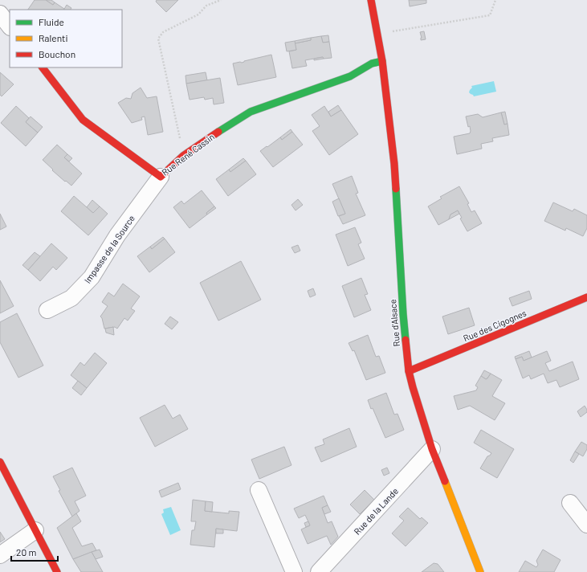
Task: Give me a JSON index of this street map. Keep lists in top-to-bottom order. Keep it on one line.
{"streets":{"street":["Rue René Cassin","Impasse de la Source","Rue d'Alsace","Rue des Cigognes","Rue de la Lande"]},"crossings":[["Rue René Cassin","Impasse de la Source"],["Rue René Cassin","Rue d'Alsace"],["Rue d'Alsace","Rue des Cigognes"],["Rue d'Alsace","Rue de la Lande"]],"legend":["Fluide","Ralenti","Bouchon"],"scale_bar":"20 m"}
